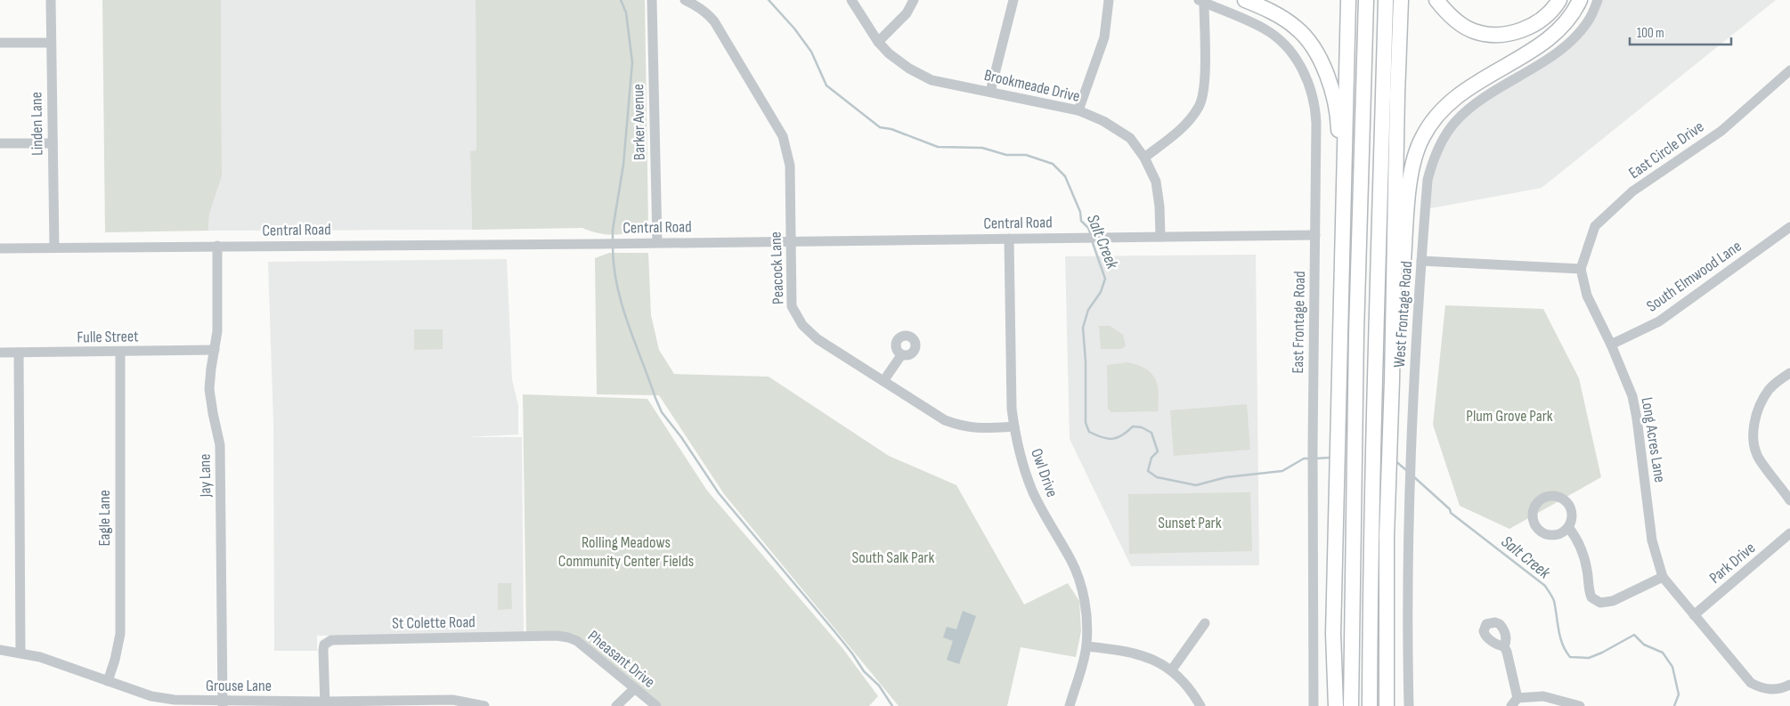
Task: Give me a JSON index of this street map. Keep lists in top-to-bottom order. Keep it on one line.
{"streets":{"street":["Brookmeade Drive","Barker Avenue","Linden Lane","East Circle Drive","Central Road","Peacock Lane","South Elmwood Lane","West Frontage Road","East Frontage Road","Fulle Street","Long Acres Lane","Owl Drive","Jay Lane","Eagle Lane","Park Drive","St Colette Road","Pheasant Drive","Grouse Lane"]},"crossings":[["Brookmeade Drive","Central Road"],["Barker Avenue","Central Road"],["Linden Lane","Central Road"],["East Circle Drive","Long Acres Lane"],["Central Road","Peacock Lane"],["Central Road","East Frontage Road"],["Central Road","Owl Drive"],["Central Road","Jay Lane"],["Peacock Lane","Owl Drive"],["South Elmwood Lane","Long Acres Lane"],["Fulle Street","Jay Lane"],["Fulle Street","Eagle Lane"],["Long Acres Lane","Park Drive"],["Jay Lane","Grouse Lane"],["Eagle Lane","Grouse Lane"],["St Colette Road","Pheasant Drive"],["St Colette Road","Grouse Lane"]],"water":["Salt Creek"],"parks":["Plum Grove Park","Sunset Park","Rolling Meadows Community Center Fields","South Salk Park"],"scale_bar":"100 m"}
